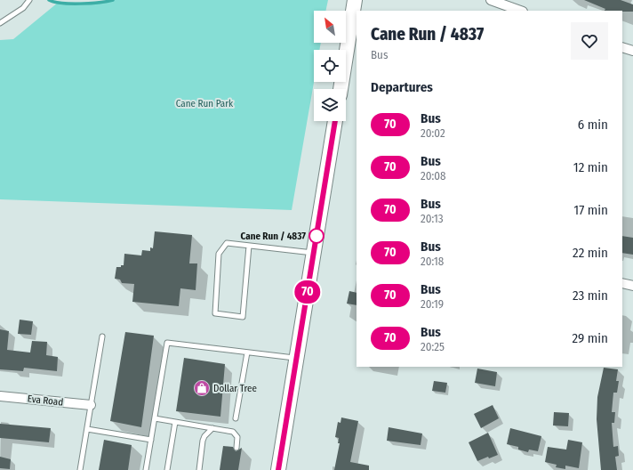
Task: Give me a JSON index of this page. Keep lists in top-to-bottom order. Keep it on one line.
{"streets":{"street":["Eva Road"]},"parks":["Cane Run Park"],"places":{"other":["Cane Run / 4837"],"shop":["Dollar Tree"]},"lines":["bus line 70"],"north":"top left","page":{"on_map":"70","heading":[["Cane Run / 4837","Bus"],"Departures"],"list":[{"mark":"70","name":"Bus","note":"20:02","value":"6 min"},{"mark":"70","name":"Bus","note":"20:08","value":"12 min"},{"mark":"70","name":"Bus","note":"20:13","value":"17 min"},{"mark":"70","name":"Bus","note":"20:18","value":"22 min"},{"mark":"70","name":"Bus","note":"20:19","value":"23 min"},{"mark":"70","name":"Bus","note":"20:25","value":"29 min"}]}}
